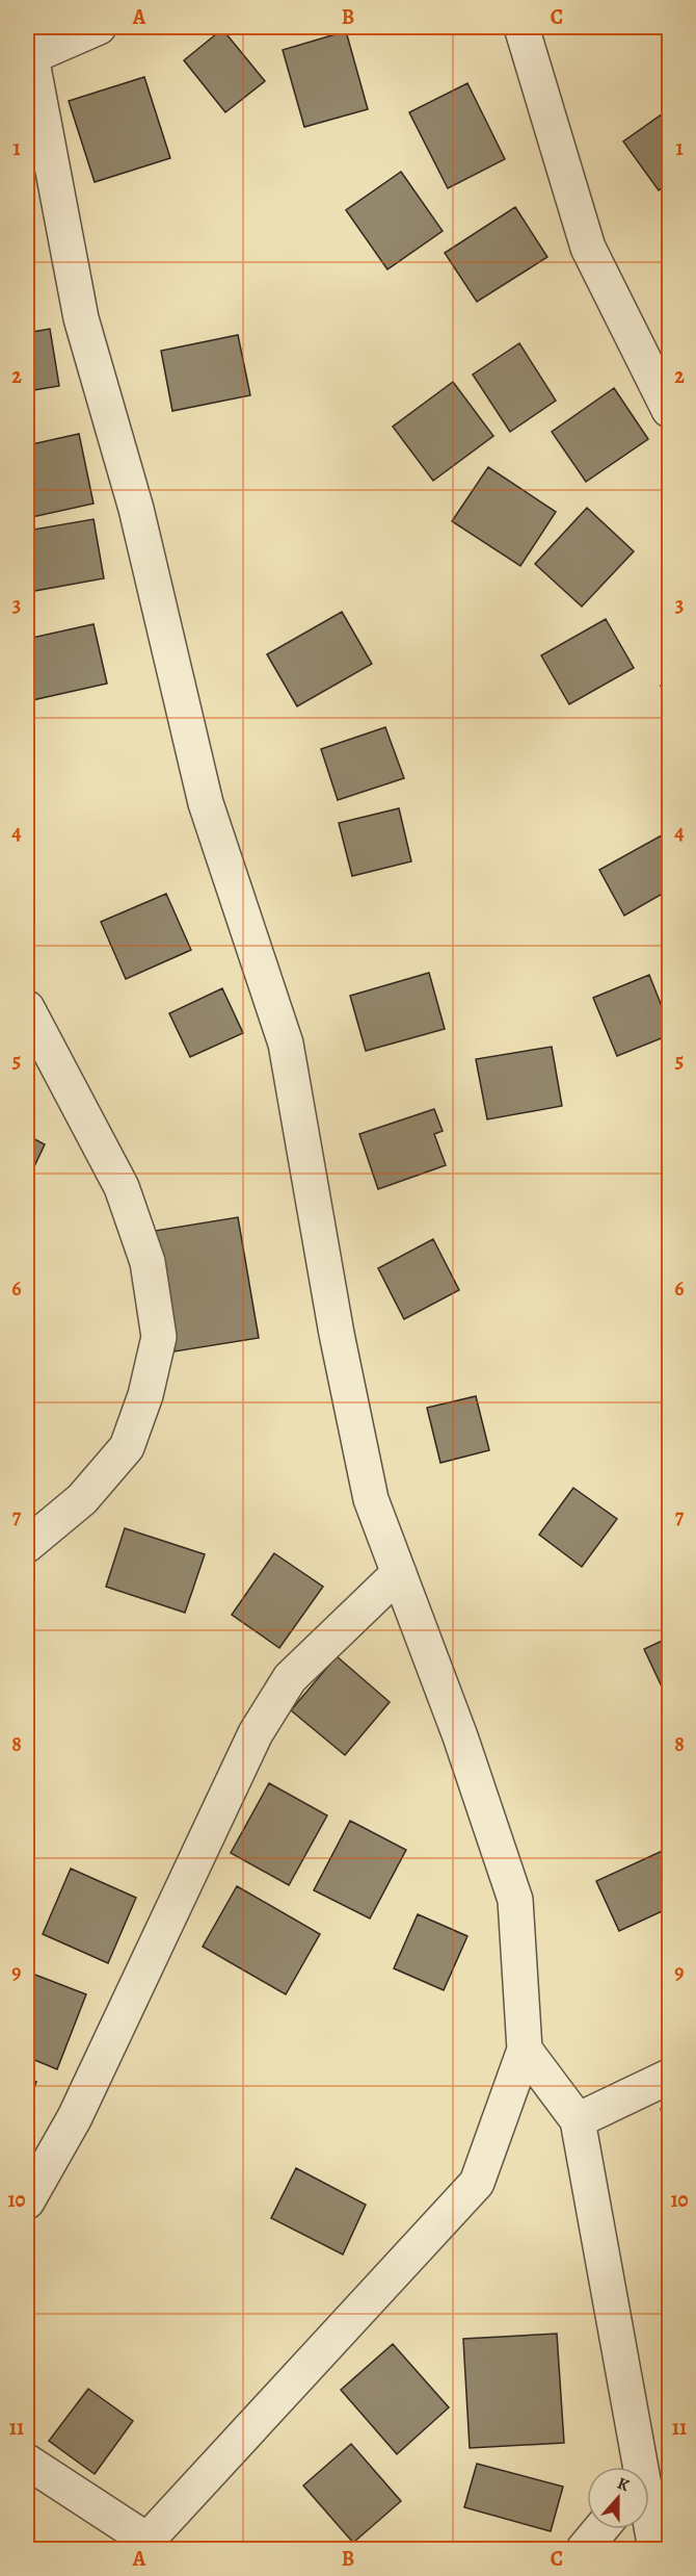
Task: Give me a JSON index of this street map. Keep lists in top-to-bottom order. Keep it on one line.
{"north":"top","grid":{"columns":["A","B","C"],"rows":["1","2","3","4","5","6","7","8","9","10","11"]}}
